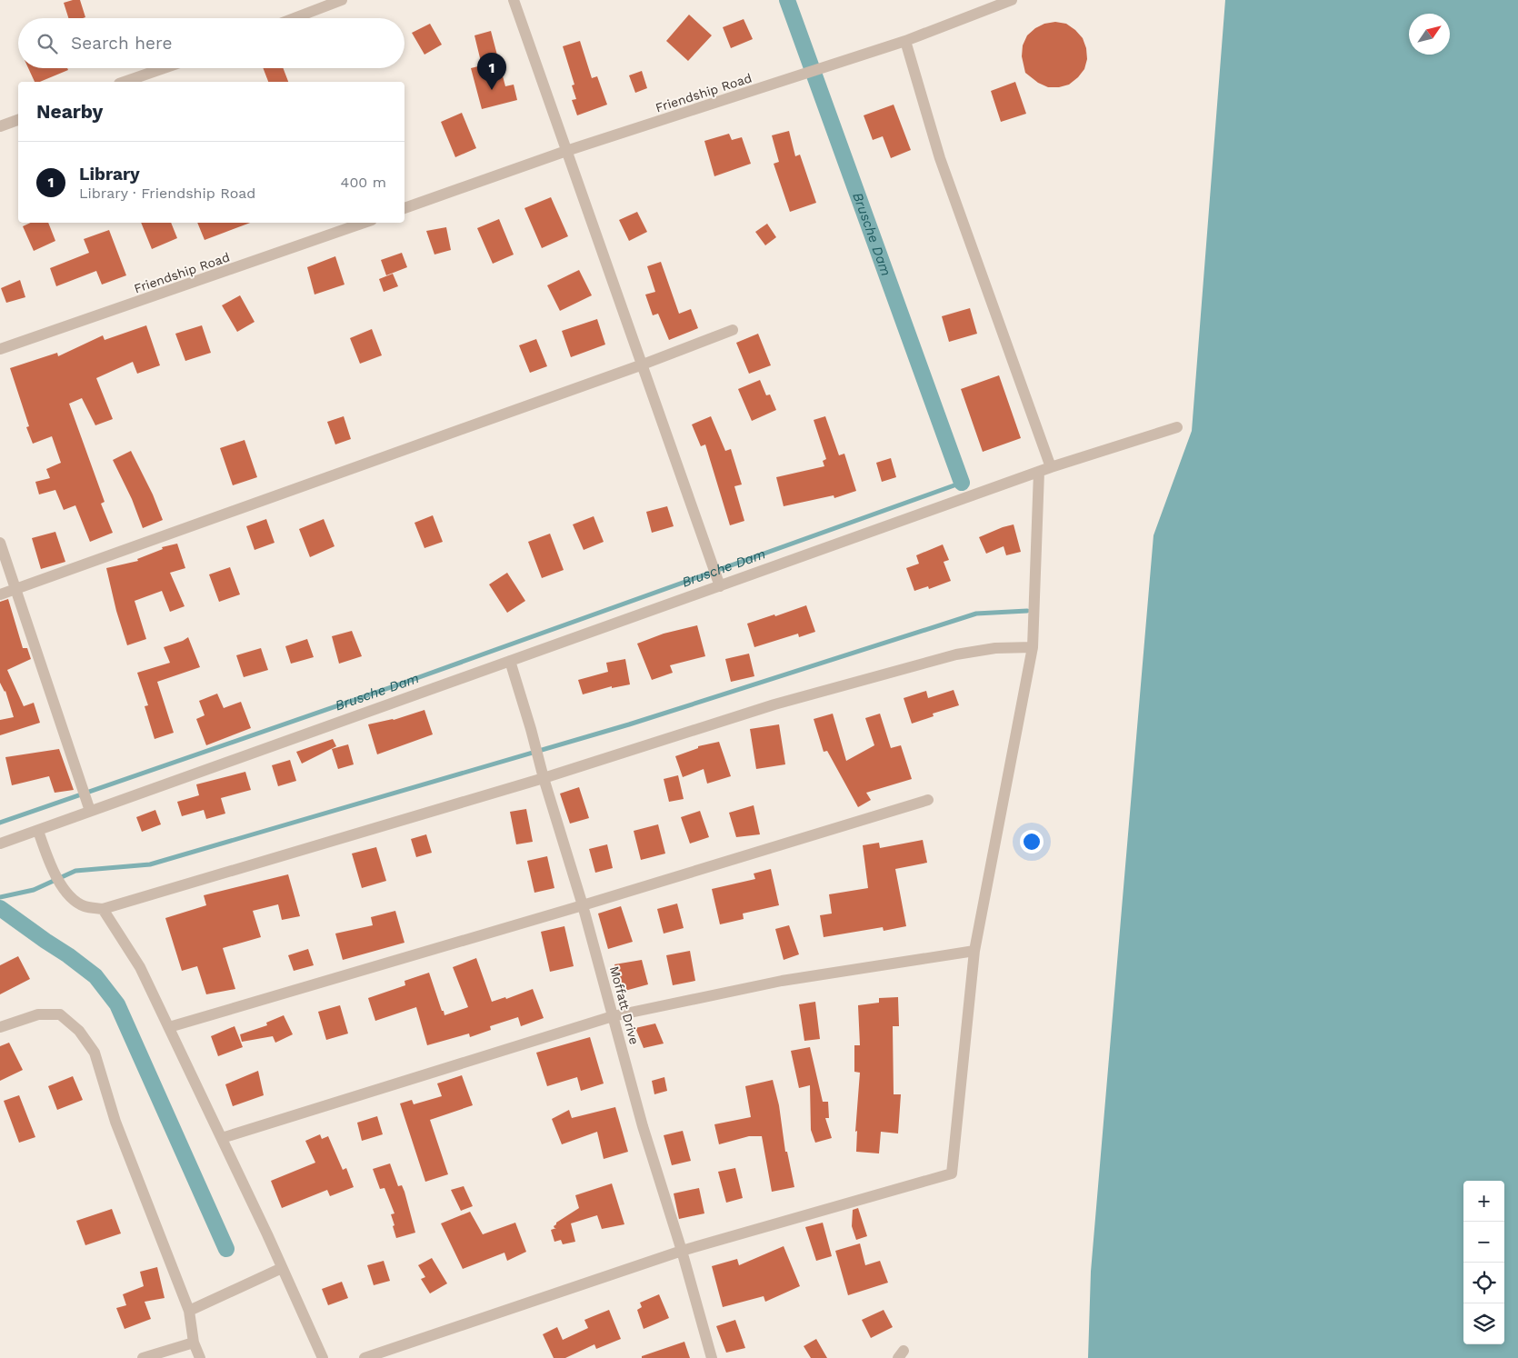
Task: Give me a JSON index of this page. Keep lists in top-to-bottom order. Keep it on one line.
{"streets":{"street":["Friendship Road","Moffatt Drive"]},"water":["Brusche Dam"],"north":"top right","page":{"search":"Search here","pins":"1","heading":"Nearby","list":[{"mark":"1","name":"Library","note":"Library · Friendship Road","value":"400 m"}],"map_buttons":["+","−"]}}
